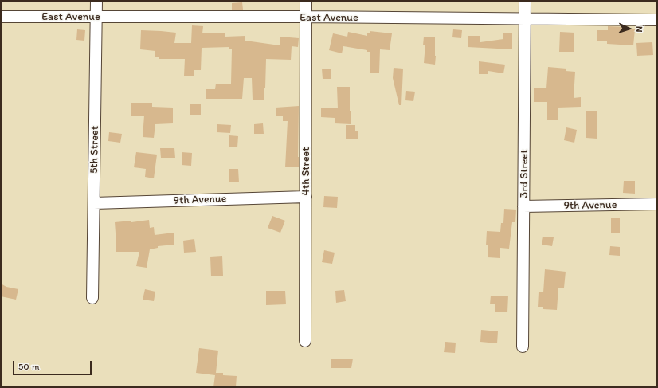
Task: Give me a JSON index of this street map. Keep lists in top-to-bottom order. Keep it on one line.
{"streets":{"street":["East Avenue","5th Street","4th Street","3rd Street","9th Avenue"]},"crossings":[["East Avenue","5th Street"],["East Avenue","4th Street"],["East Avenue","3rd Street"],["5th Street","9th Avenue"],["4th Street","9th Avenue"],["3rd Street","9th Avenue"]],"scale_bar":"50 m","north":"right"}
